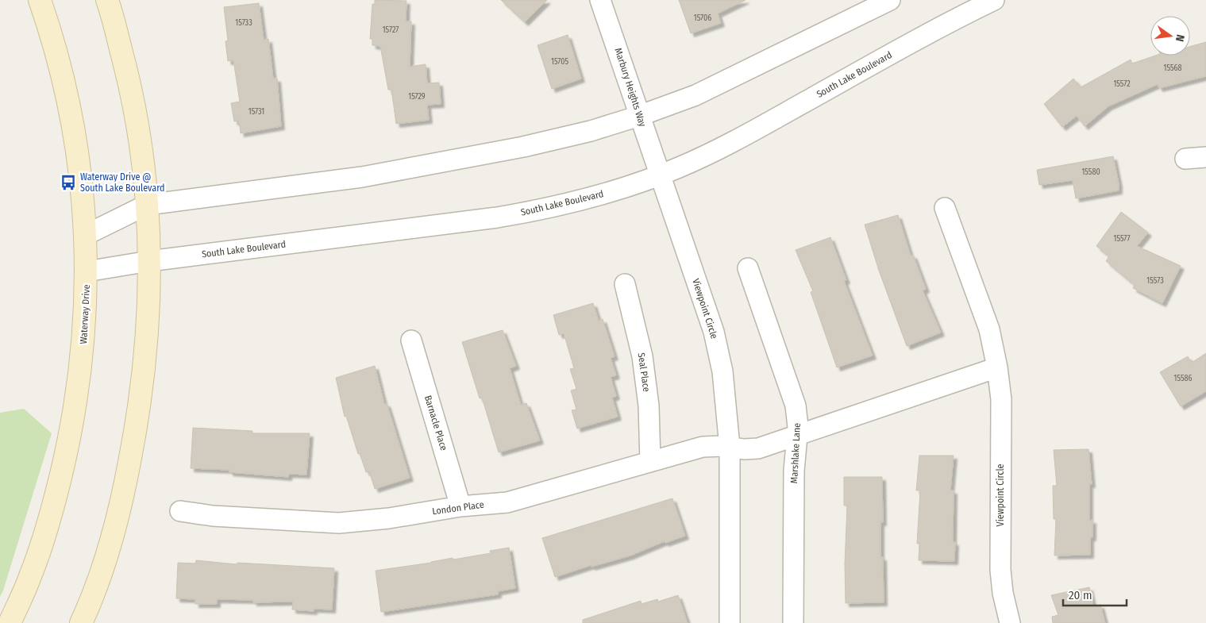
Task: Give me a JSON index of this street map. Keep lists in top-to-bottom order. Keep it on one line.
{"streets":{"street":["South Lake Boulevard","Marbury Heights Way","Viewpoint Circle","Waterway Drive","Seal Place","Barnacle Place","Marshlake Lane","London Place"]},"crossings":[["South Lake Boulevard","Marbury Heights Way"],["South Lake Boulevard","Viewpoint Circle"],["South Lake Boulevard","Waterway Drive"],["Marbury Heights Way","Viewpoint Circle"],["Viewpoint Circle","London Place"],["Seal Place","London Place"],["Barnacle Place","London Place"]],"places":{"bus stop":["Waterway Drive @ South Lake Boulevard"]},"house_numbers":["15706","15733","15727","15705","15568","15572","15729","15731","15580","15577","15573","15586"],"scale_bar":"20 m","north":"right"}
